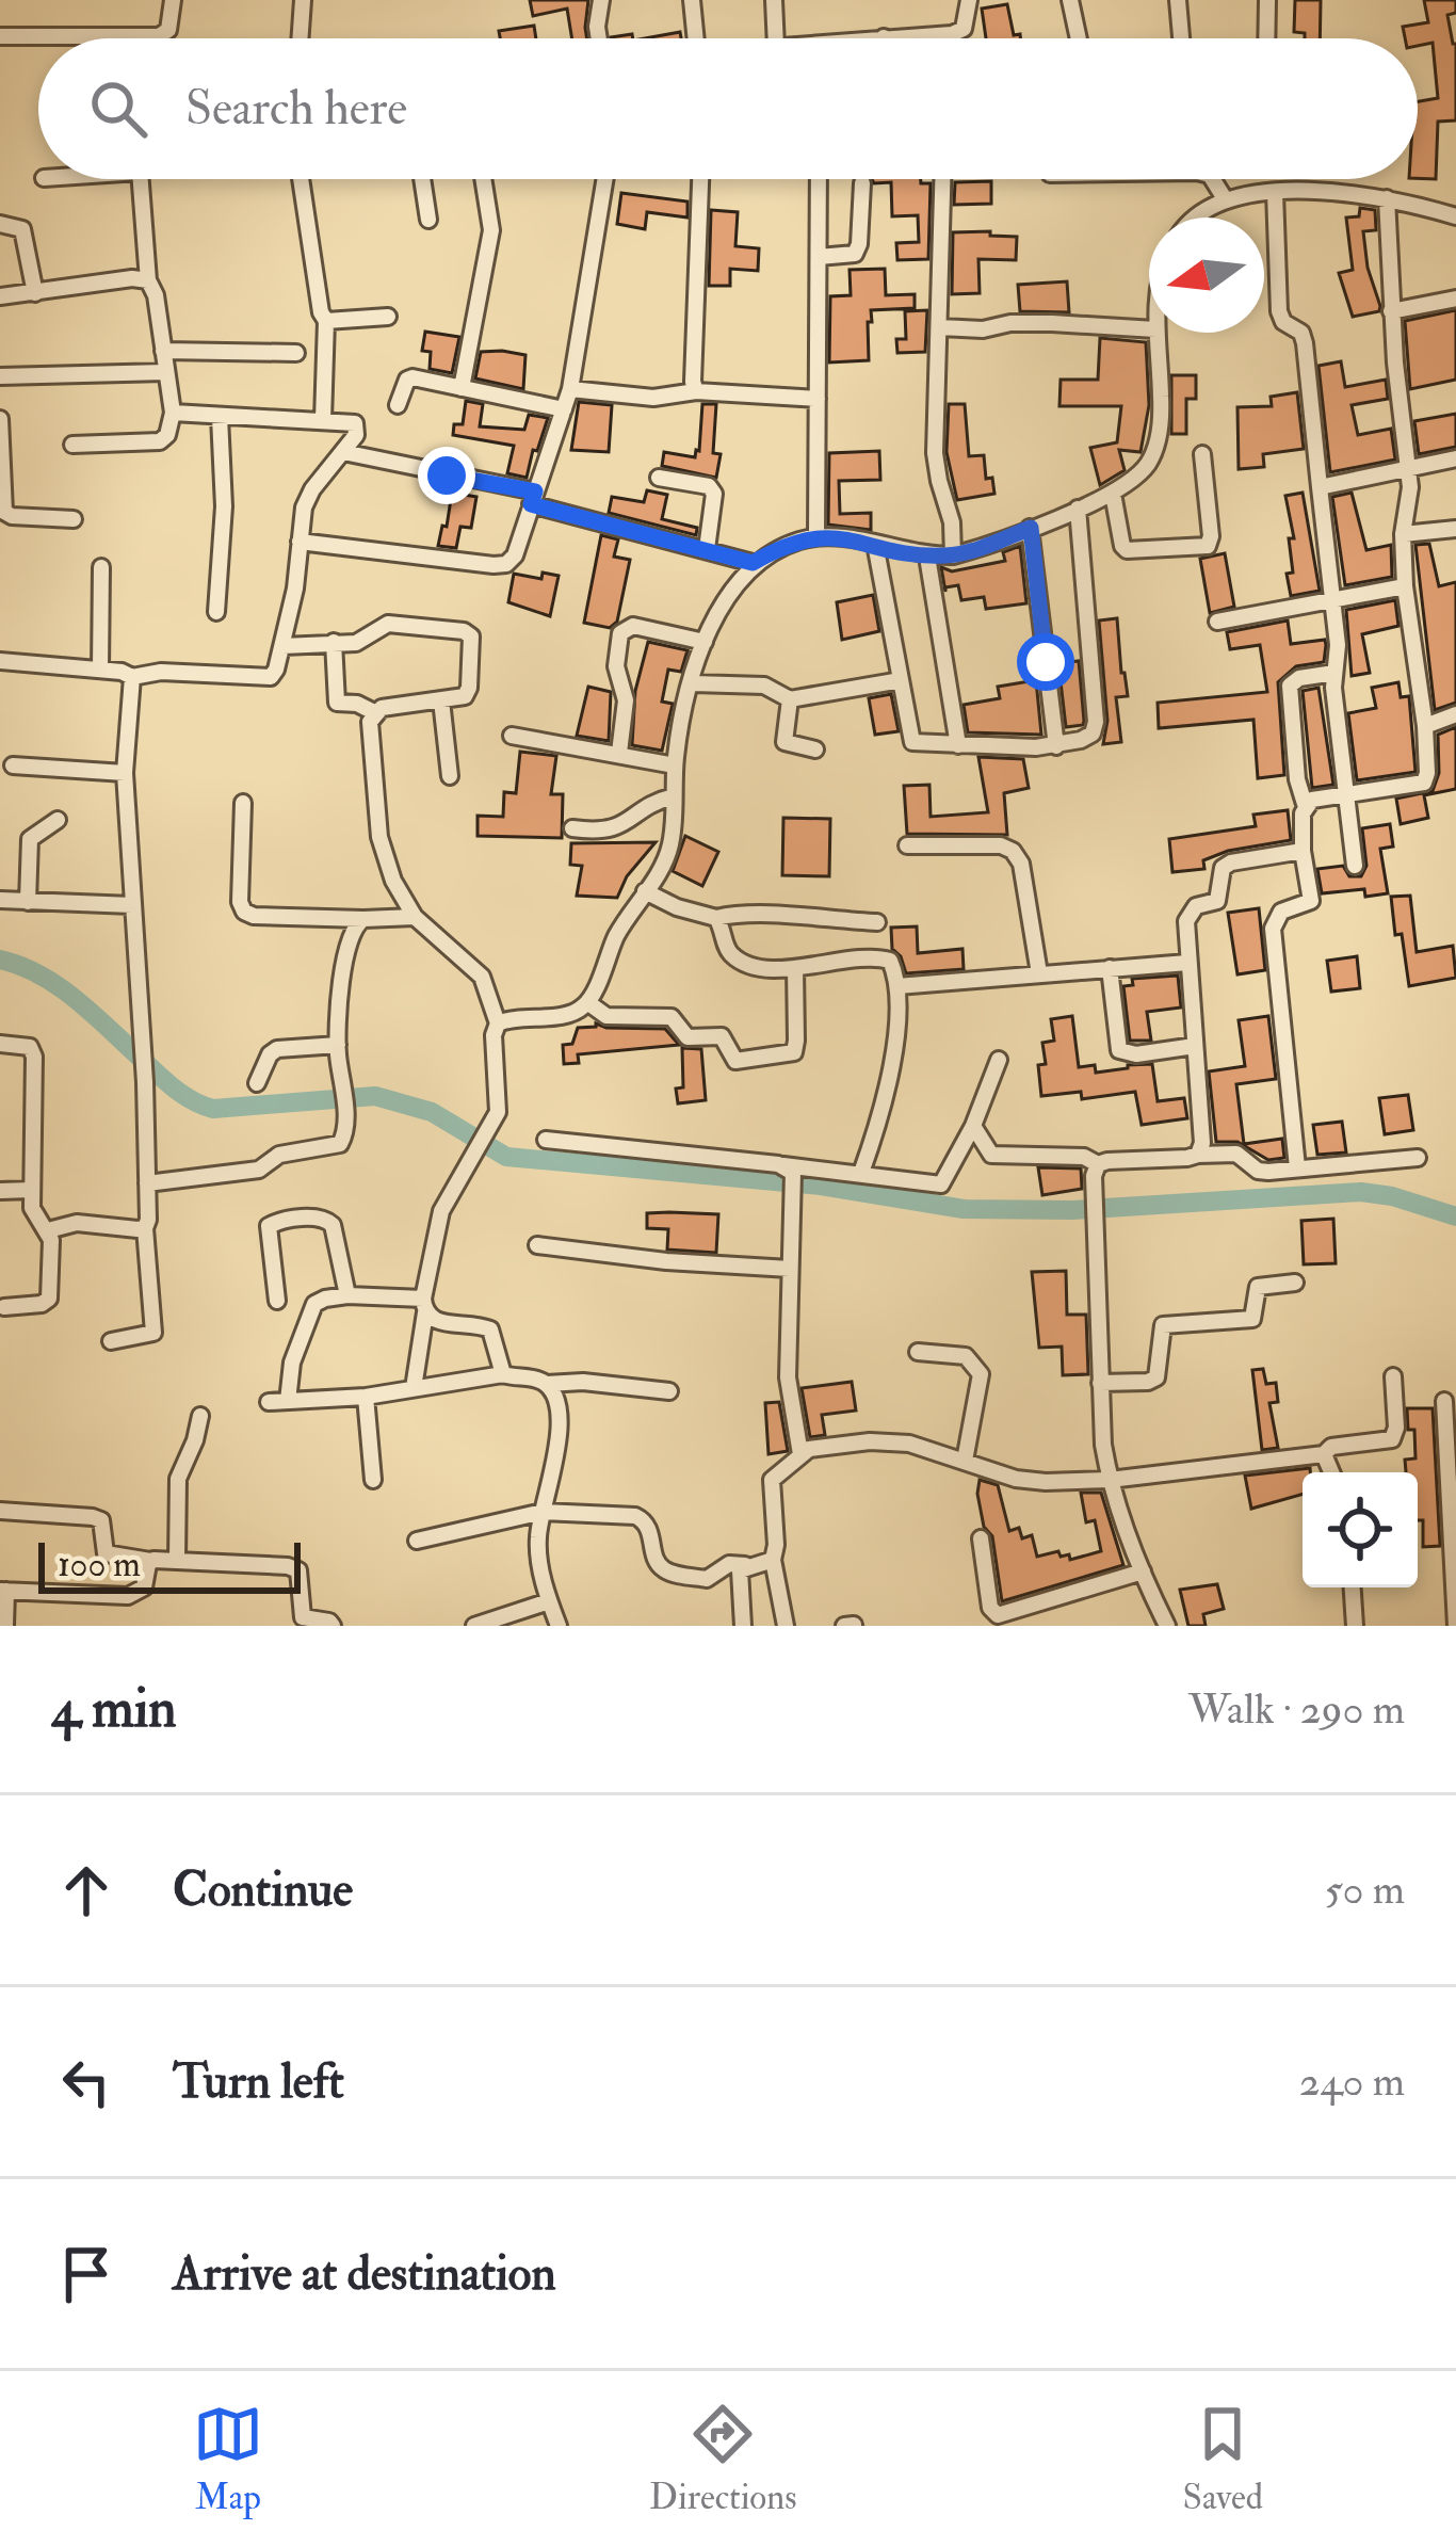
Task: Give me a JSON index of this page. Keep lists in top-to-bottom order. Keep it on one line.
{"scale_bar":"100 m","north":"left","page":{"search":"Search here","scale":"100 m","heading":["4 min","Walk · 290 m"],"list":[["Continue","50 m"],["Turn left","240 m"],"Arrive at destination"],"nav":["Map","Directions","Saved"]}}
